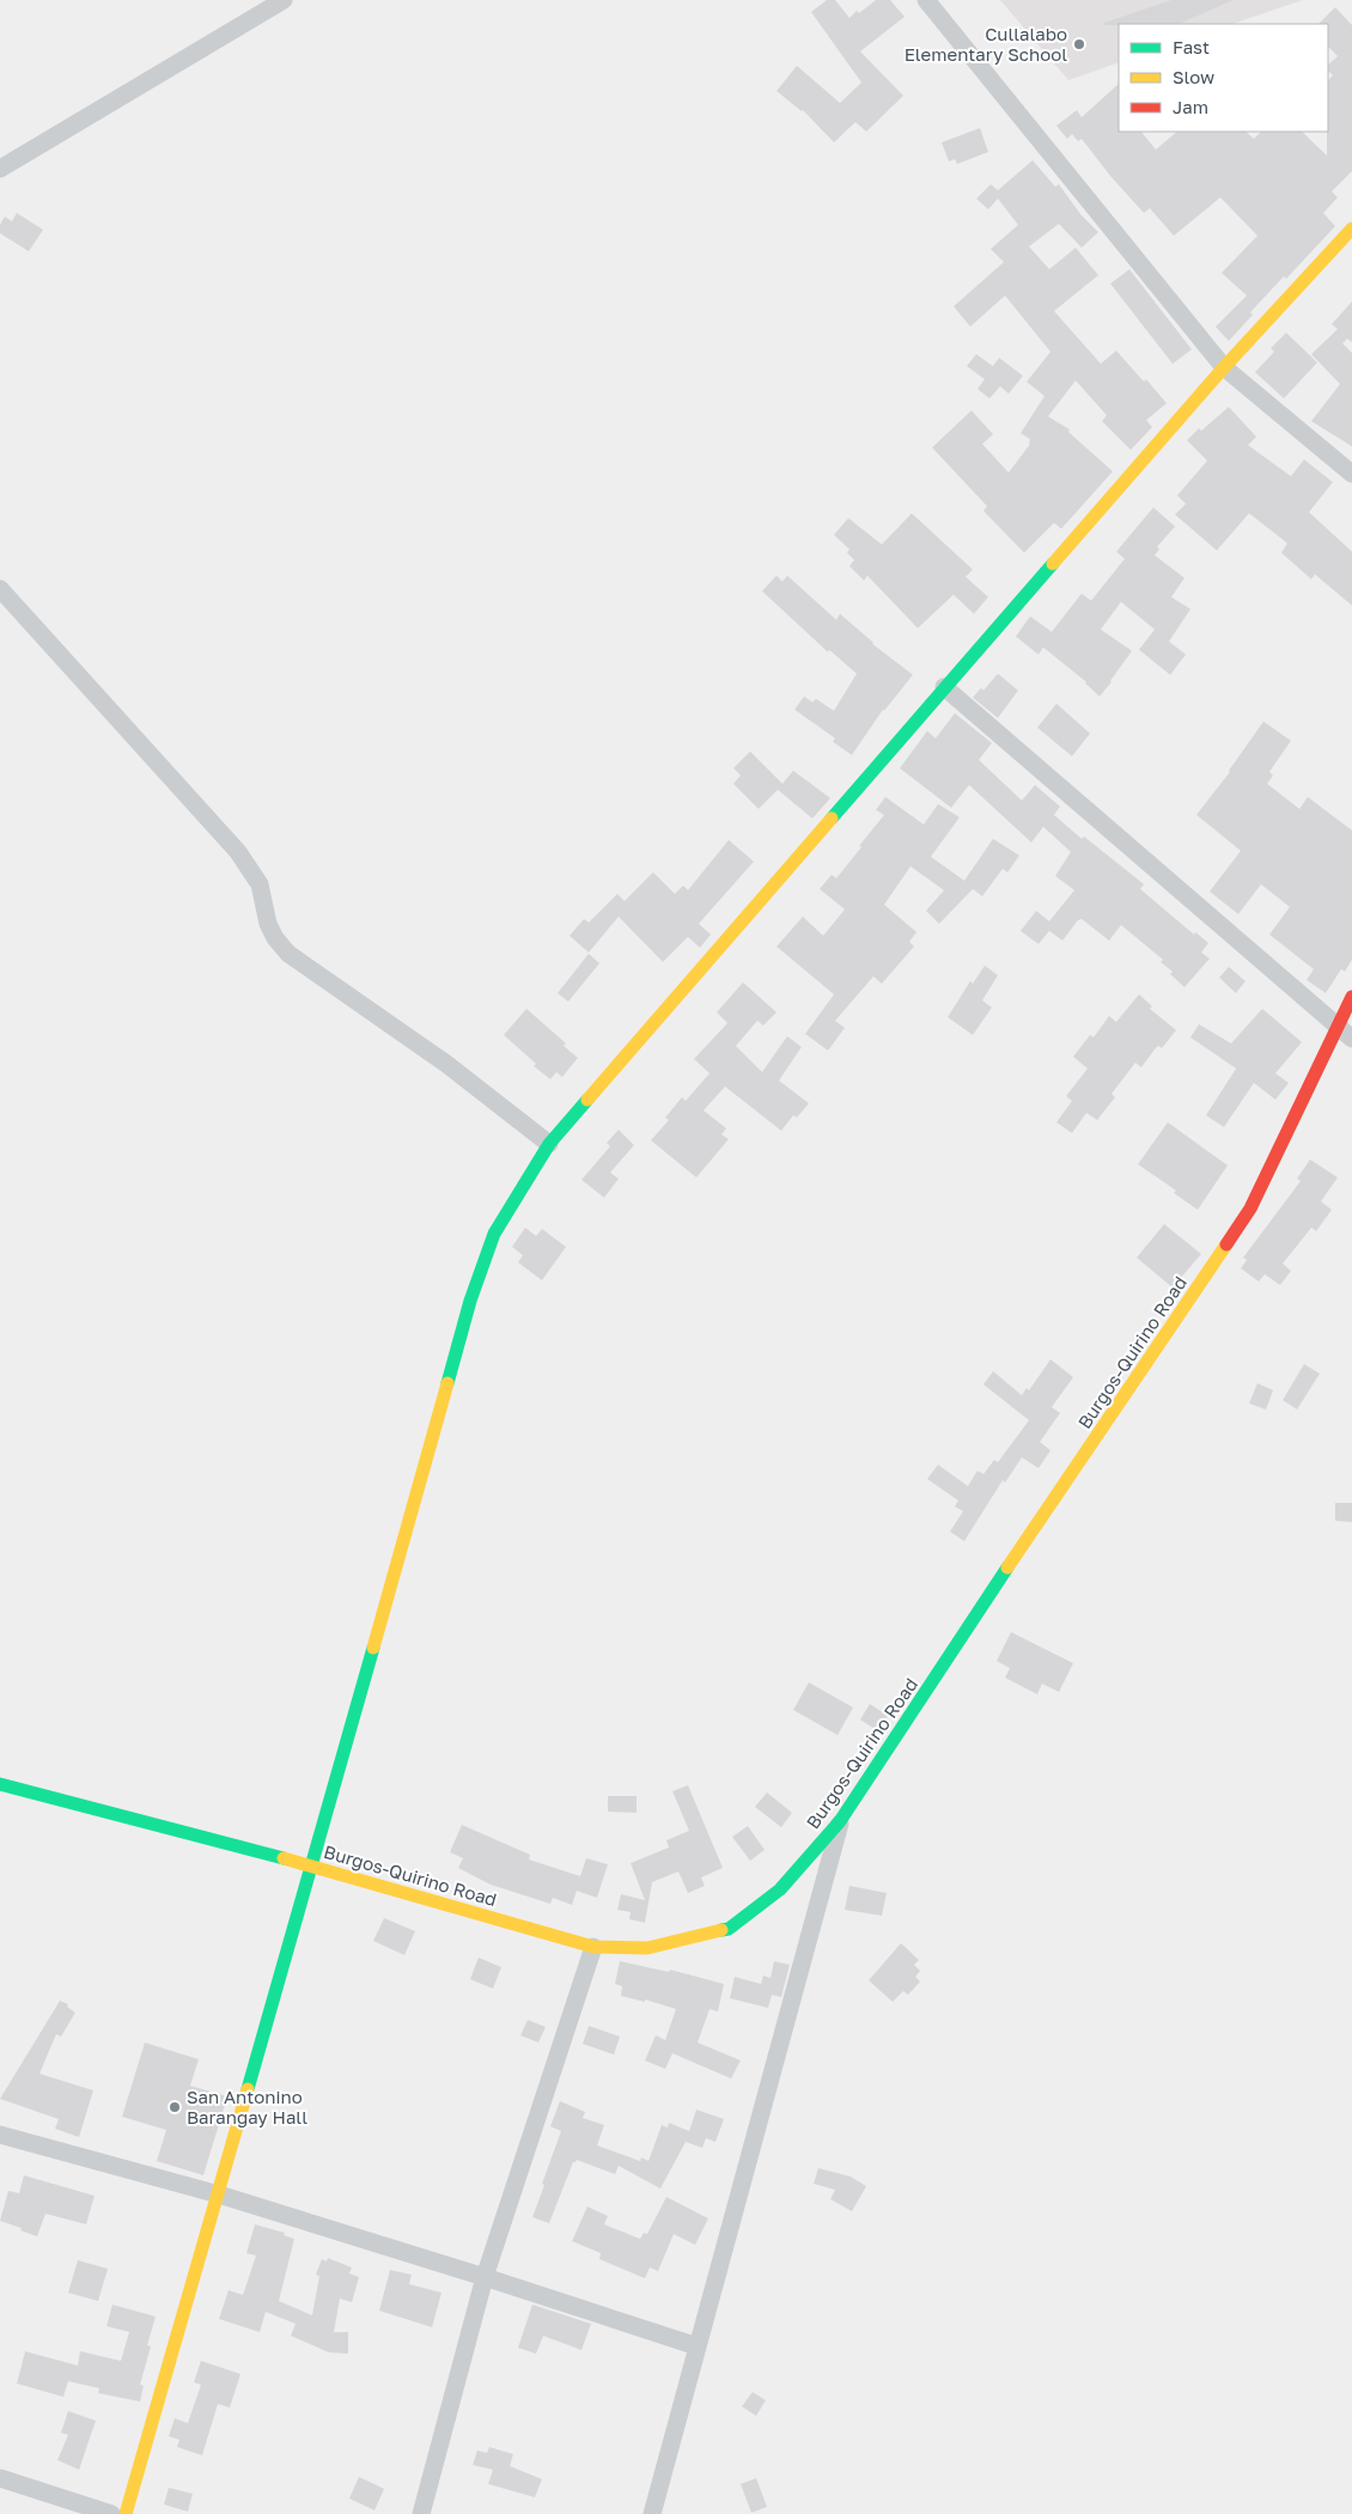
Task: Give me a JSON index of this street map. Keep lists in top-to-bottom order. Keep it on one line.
{"streets":{"street":["Burgos-Quirino Road"]},"places":["Cullalabo Elementary School","San Antonino Barangay Hall"],"legend":["Fast","Slow","Jam"]}
